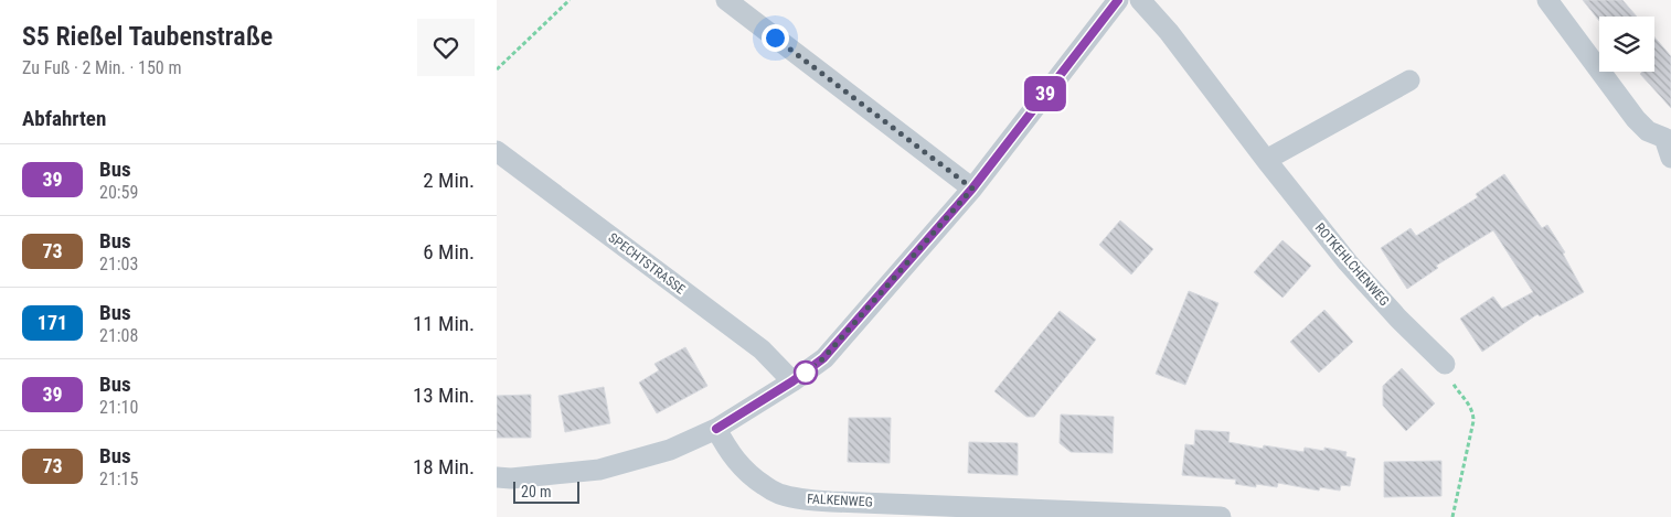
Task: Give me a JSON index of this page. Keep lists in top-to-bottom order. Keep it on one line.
{"streets":{"street":["SPECHTSTRASSE","ROTKEHLCHENWEG","FALKENWEG"]},"lines":["bus line 39"],"scale_bar":"20 m","page":{"heading":[["S5 Rießel Taubenstraße","Zu Fuß · 2 Min. · 150 m"],"Abfahrten"],"on_map":"39","list":[{"mark":"39","name":"Bus","note":"20:59","value":"2 Min."},{"mark":"73","name":"Bus","note":"21:03","value":"6 Min."},{"mark":"171","name":"Bus","note":"21:08","value":"11 Min."},{"mark":"39","name":"Bus","note":"21:10","value":"13 Min."},{"mark":"73","name":"Bus","note":"21:15","value":"18 Min."}],"scale":"20 m"}}
